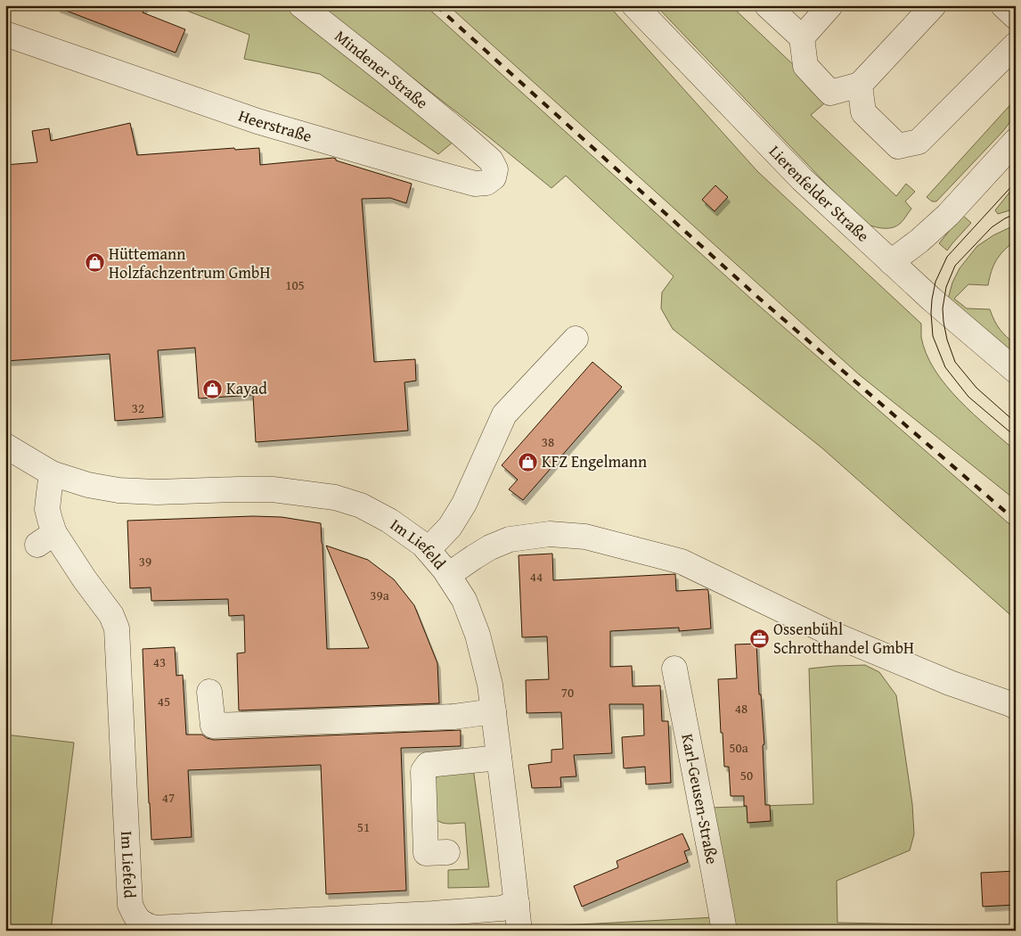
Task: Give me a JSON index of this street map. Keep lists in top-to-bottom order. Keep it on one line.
{"streets":{"street":["Mindener Straße","Heerstraße","Lierenfelder Straße","Im Liefeld","Karl-Geusen-Straße"]},"crossings":[["Mindener Straße","Heerstraße"]],"places":{"shop":["Hüttemann Holzfachzentrum GmbH","Kayad","KFZ Engelmann"],"office":["Ossenbühl Schrotthandel GmbH"]},"house_numbers":["105","32","38","39","44","39a","43","70","45","48","50a","50","47","51"]}
